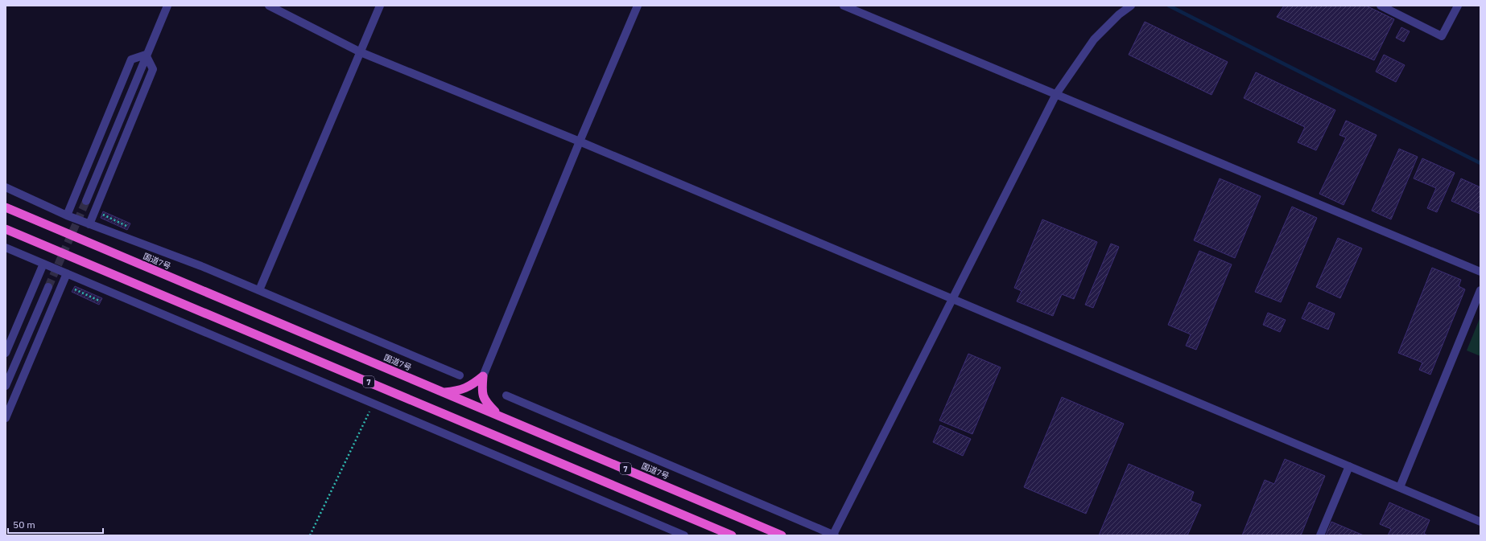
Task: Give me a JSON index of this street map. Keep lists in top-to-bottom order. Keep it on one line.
{"streets":{"highway":["国道7号","7"]},"scale_bar":"50 m"}
